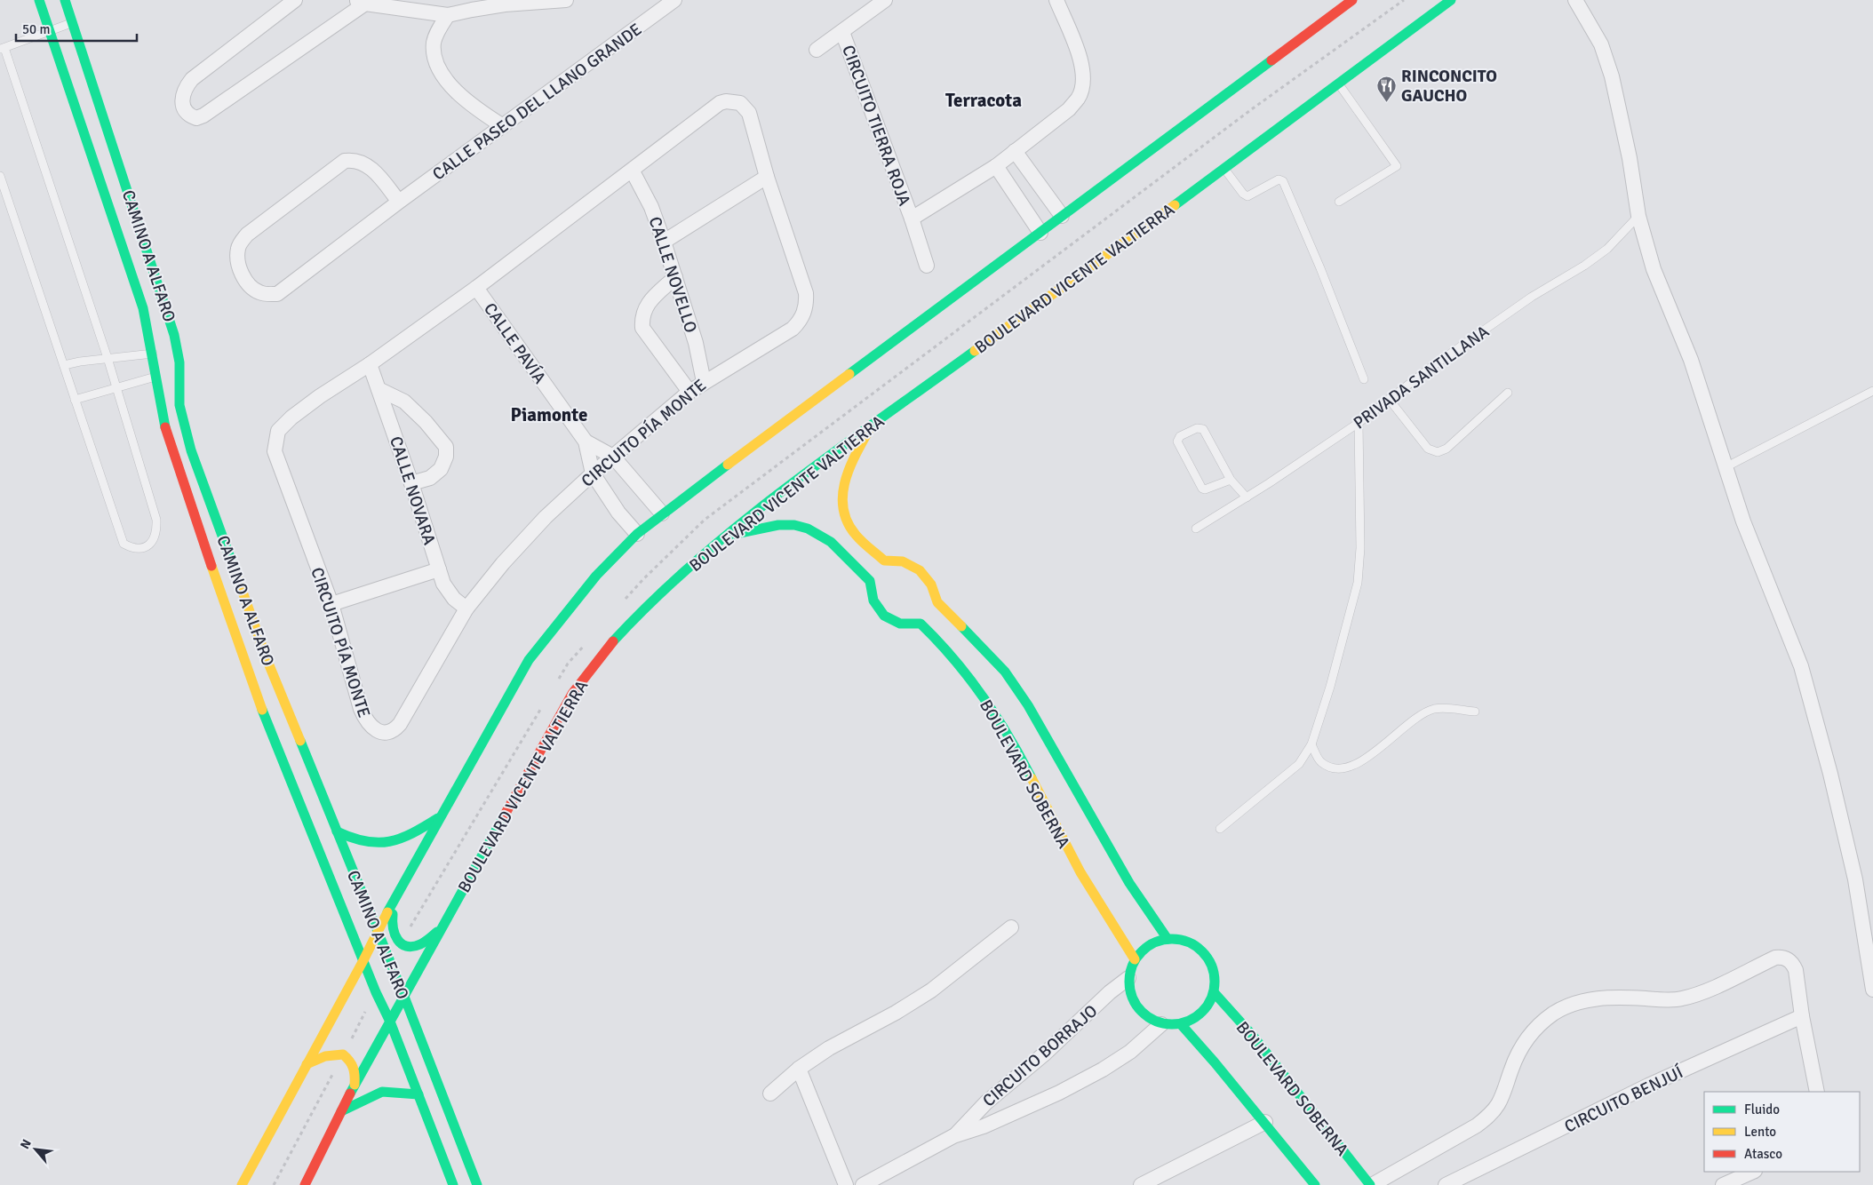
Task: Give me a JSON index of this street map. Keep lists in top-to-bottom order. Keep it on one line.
{"streets":{"street":["CALLE PASEO DEL LLANO GRANDE","CIRCUITO TIERRA ROJA","CAMINO A ALFARO","CALLE NOVELLO","BOULEVARD VICENTE VALTIERRA","CALLE PAVÍA","CIRCUITO PÍA MONTE","CALLE NOVARA","BOULEVARD SOBERNA","CIRCUITO BORRAJO","CIRCUITO BENJUÍ"],"lane":["PRIVADA SANTILLANA"]},"crossings":[["CAMINO A ALFARO","BOULEVARD VICENTE VALTIERRA"],["CALLE NOVELLO","CIRCUITO PÍA MONTE"],["CALLE PAVÍA","CIRCUITO PÍA MONTE"],["CIRCUITO PÍA MONTE","CALLE NOVARA"],["BOULEVARD SOBERNA","CIRCUITO BORRAJO"]],"districts":["Terracota","Piamonte"],"places":{"restaurant":["RINCONCITO GAUCHO"]},"legend":["Fluido","Lento","Atasco"],"scale_bar":"50 m","north":"top left"}
